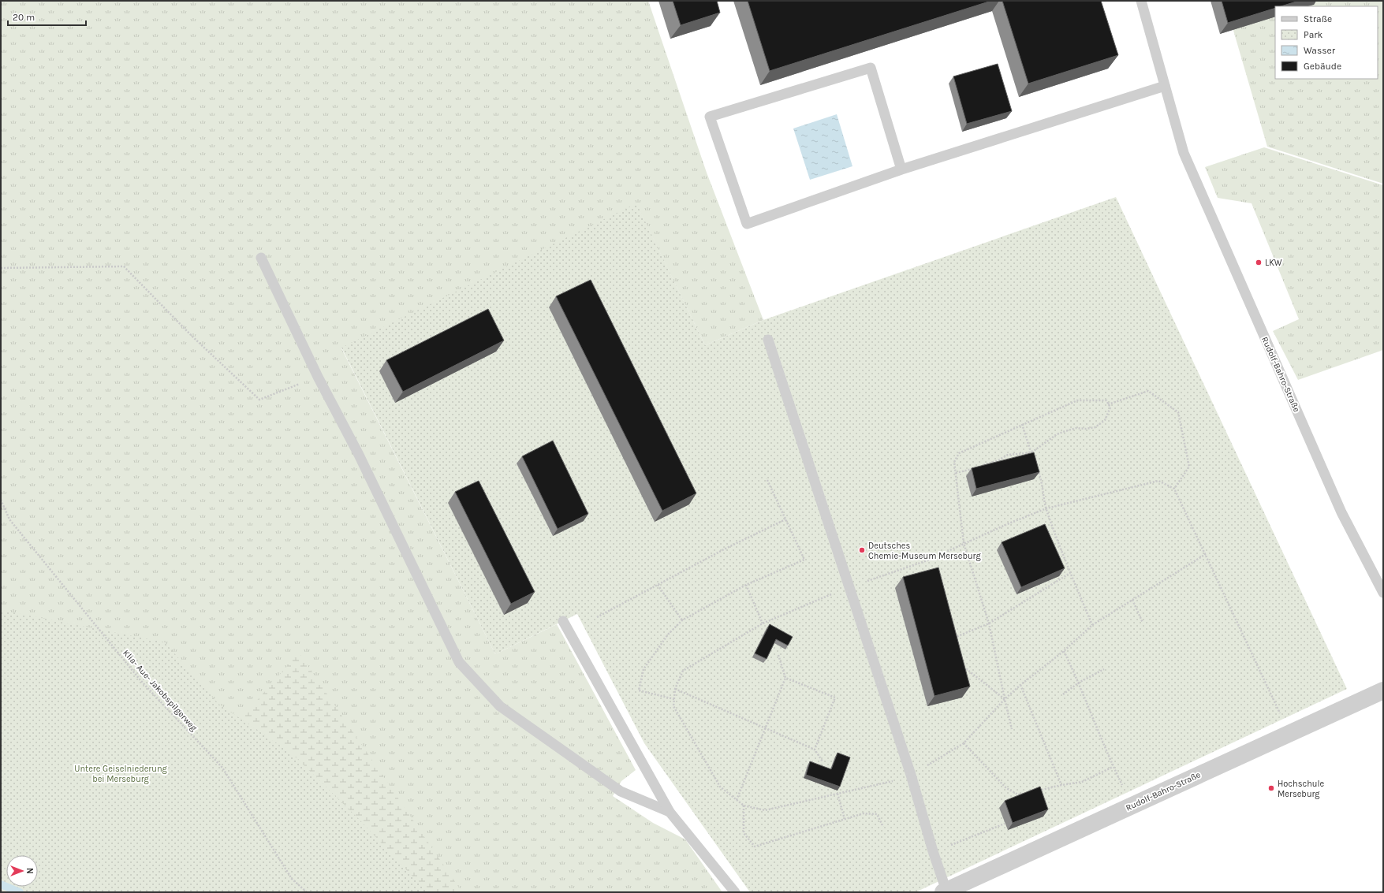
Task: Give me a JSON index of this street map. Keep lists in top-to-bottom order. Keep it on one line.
{"streets":{"street":["Rudolf-Bahro-Straße"],"path":["Klia- Aue- Jakobspilgerweg"]},"parks":["Untere Geiselniederung bei Merseburg"],"places":["LKW","Deutsches Chemie-Museum Merseburg","Hochschule Merseburg"],"legend":["Straße","Park","Wasser","Gebäude"],"scale_bar":"20 m","north":"right"}
